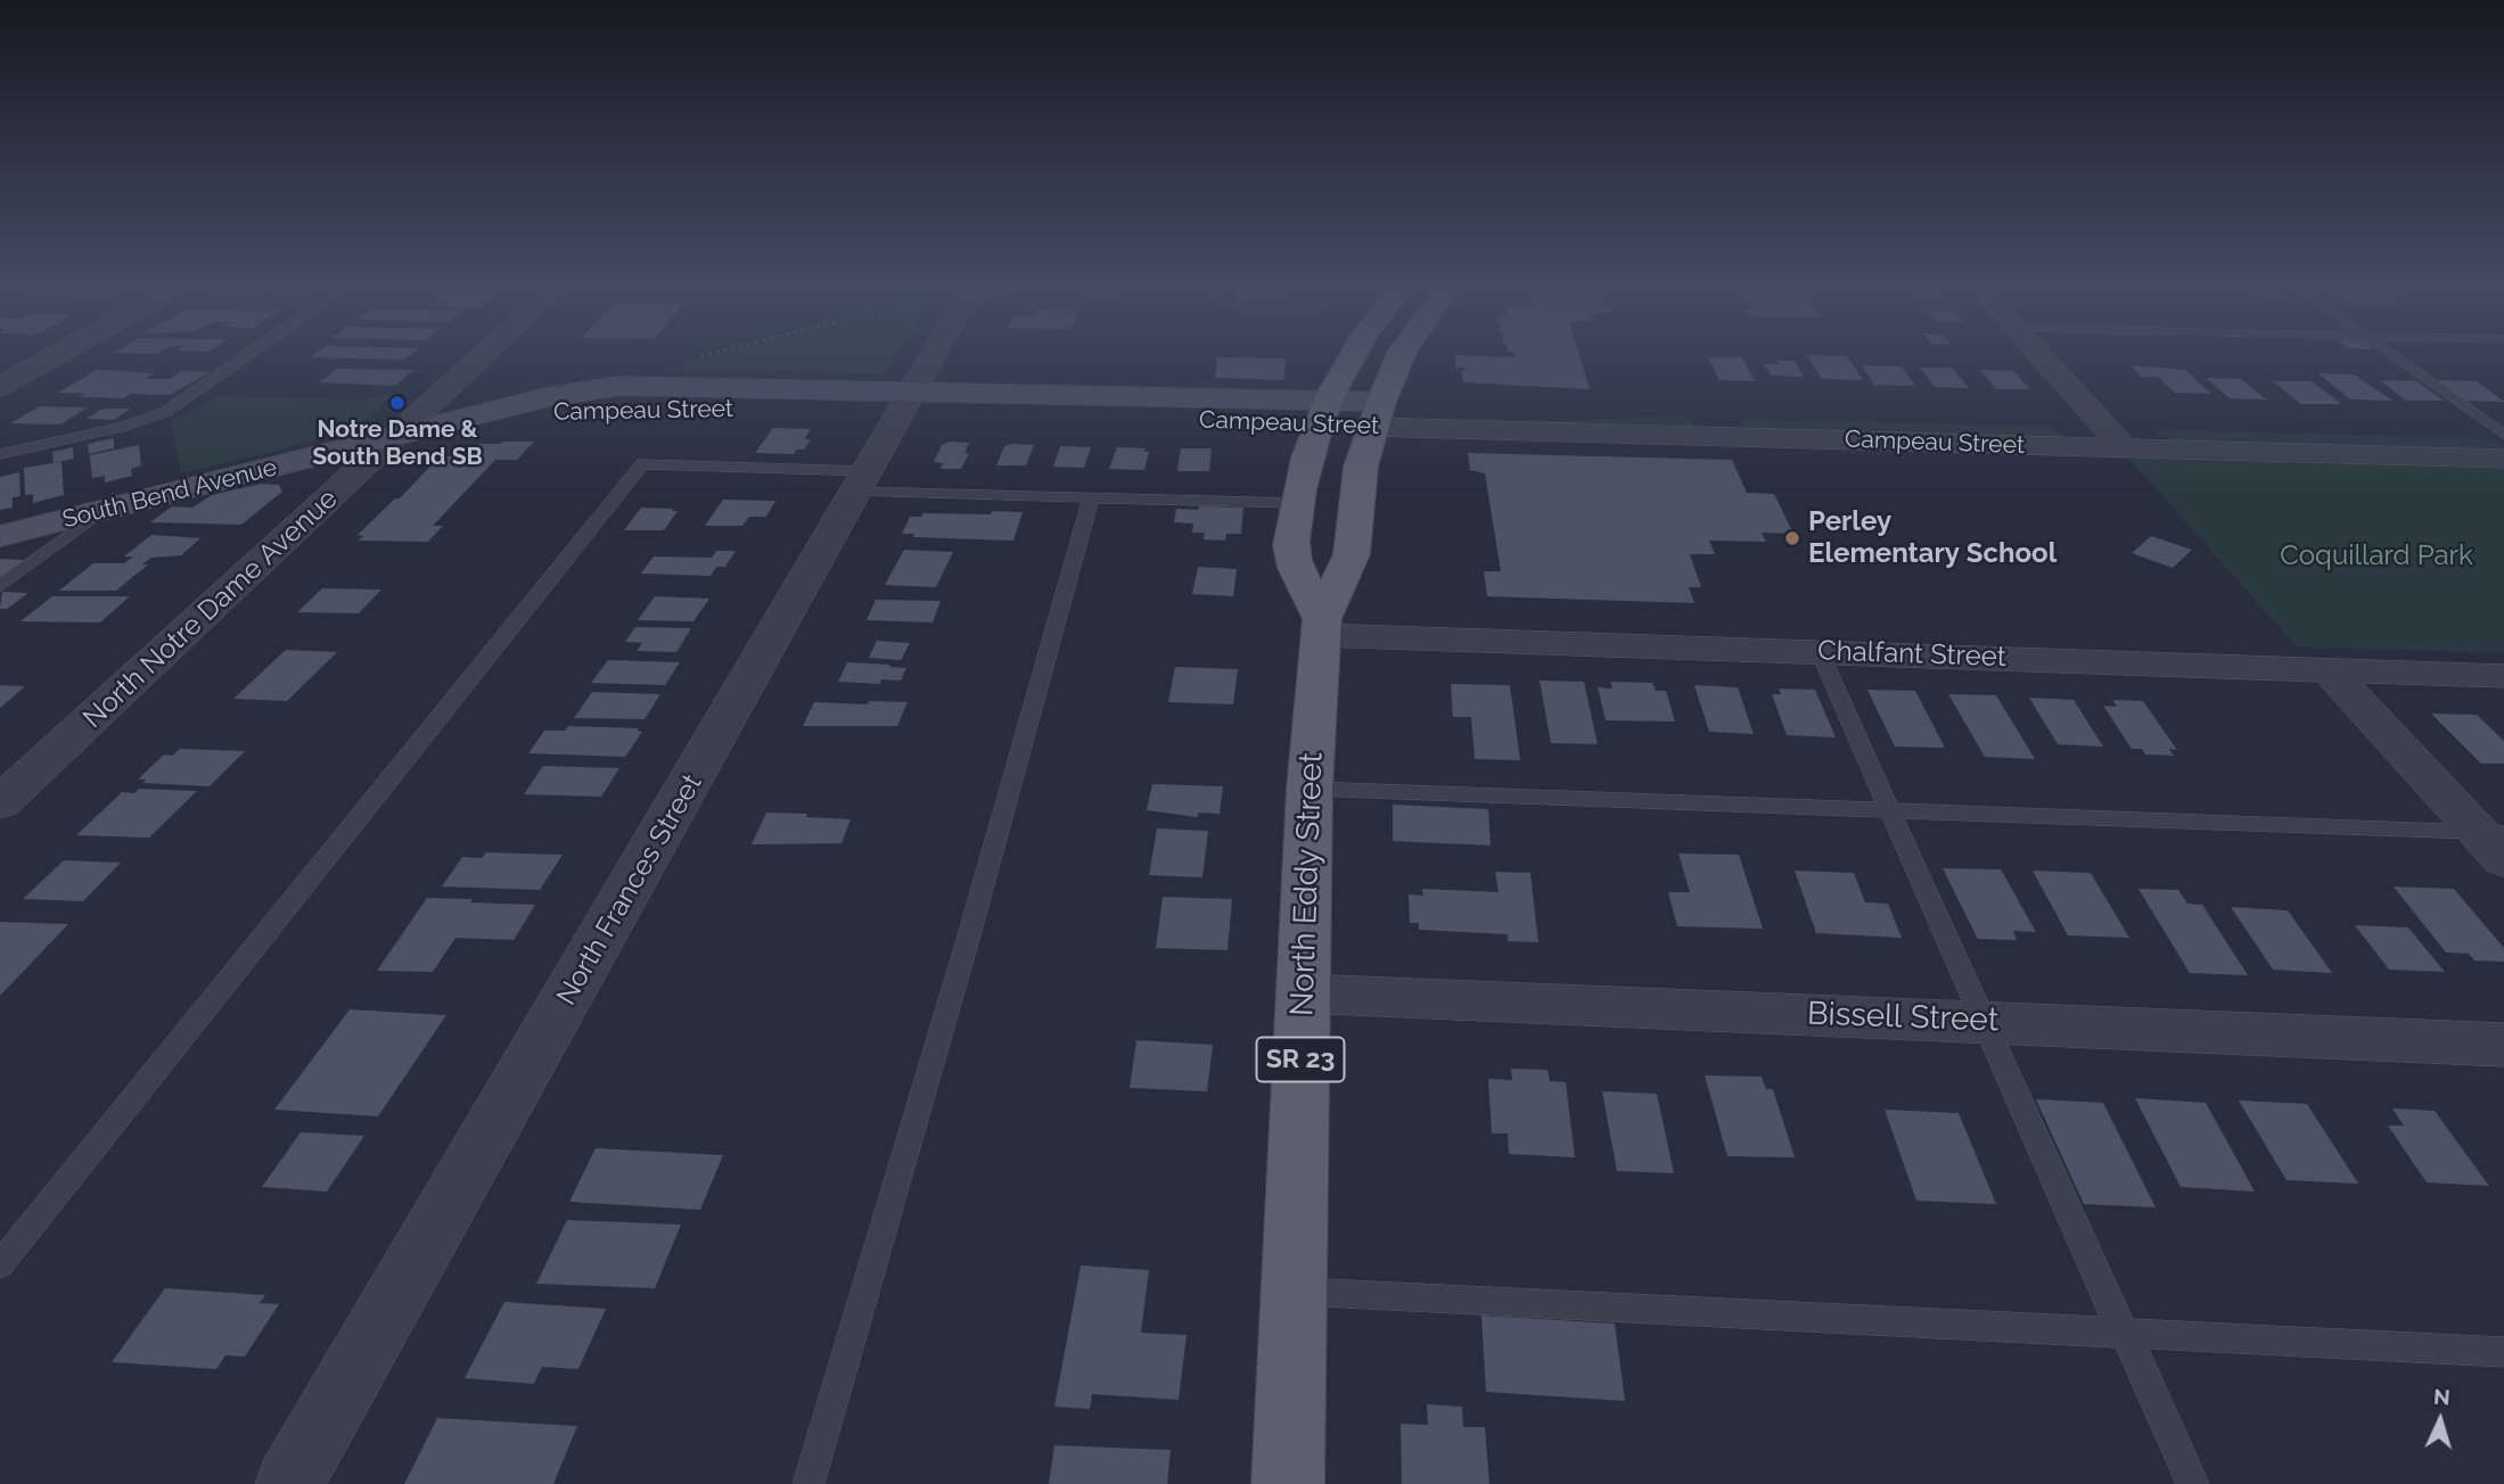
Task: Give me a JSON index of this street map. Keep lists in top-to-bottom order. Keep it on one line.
{"streets":{"main road":["North Eddy Street","SR 23"],"street":["Campeau Street","South Bend Avenue","North Notre Dame Avenue","Chalfant Street","North Frances Street","Bissell Street"]},"crossings":[["Campeau Street","South Bend Avenue"],["Campeau Street","North Eddy Street"],["Campeau Street","North Frances Street"],["South Bend Avenue","North Notre Dame Avenue"],["Chalfant Street","North Eddy Street"],["North Eddy Street","Bissell Street"]],"parks":["Coquillard Park"],"places":["Notre Dame & South Bend SB","Perley Elementary School"],"north":"top"}
